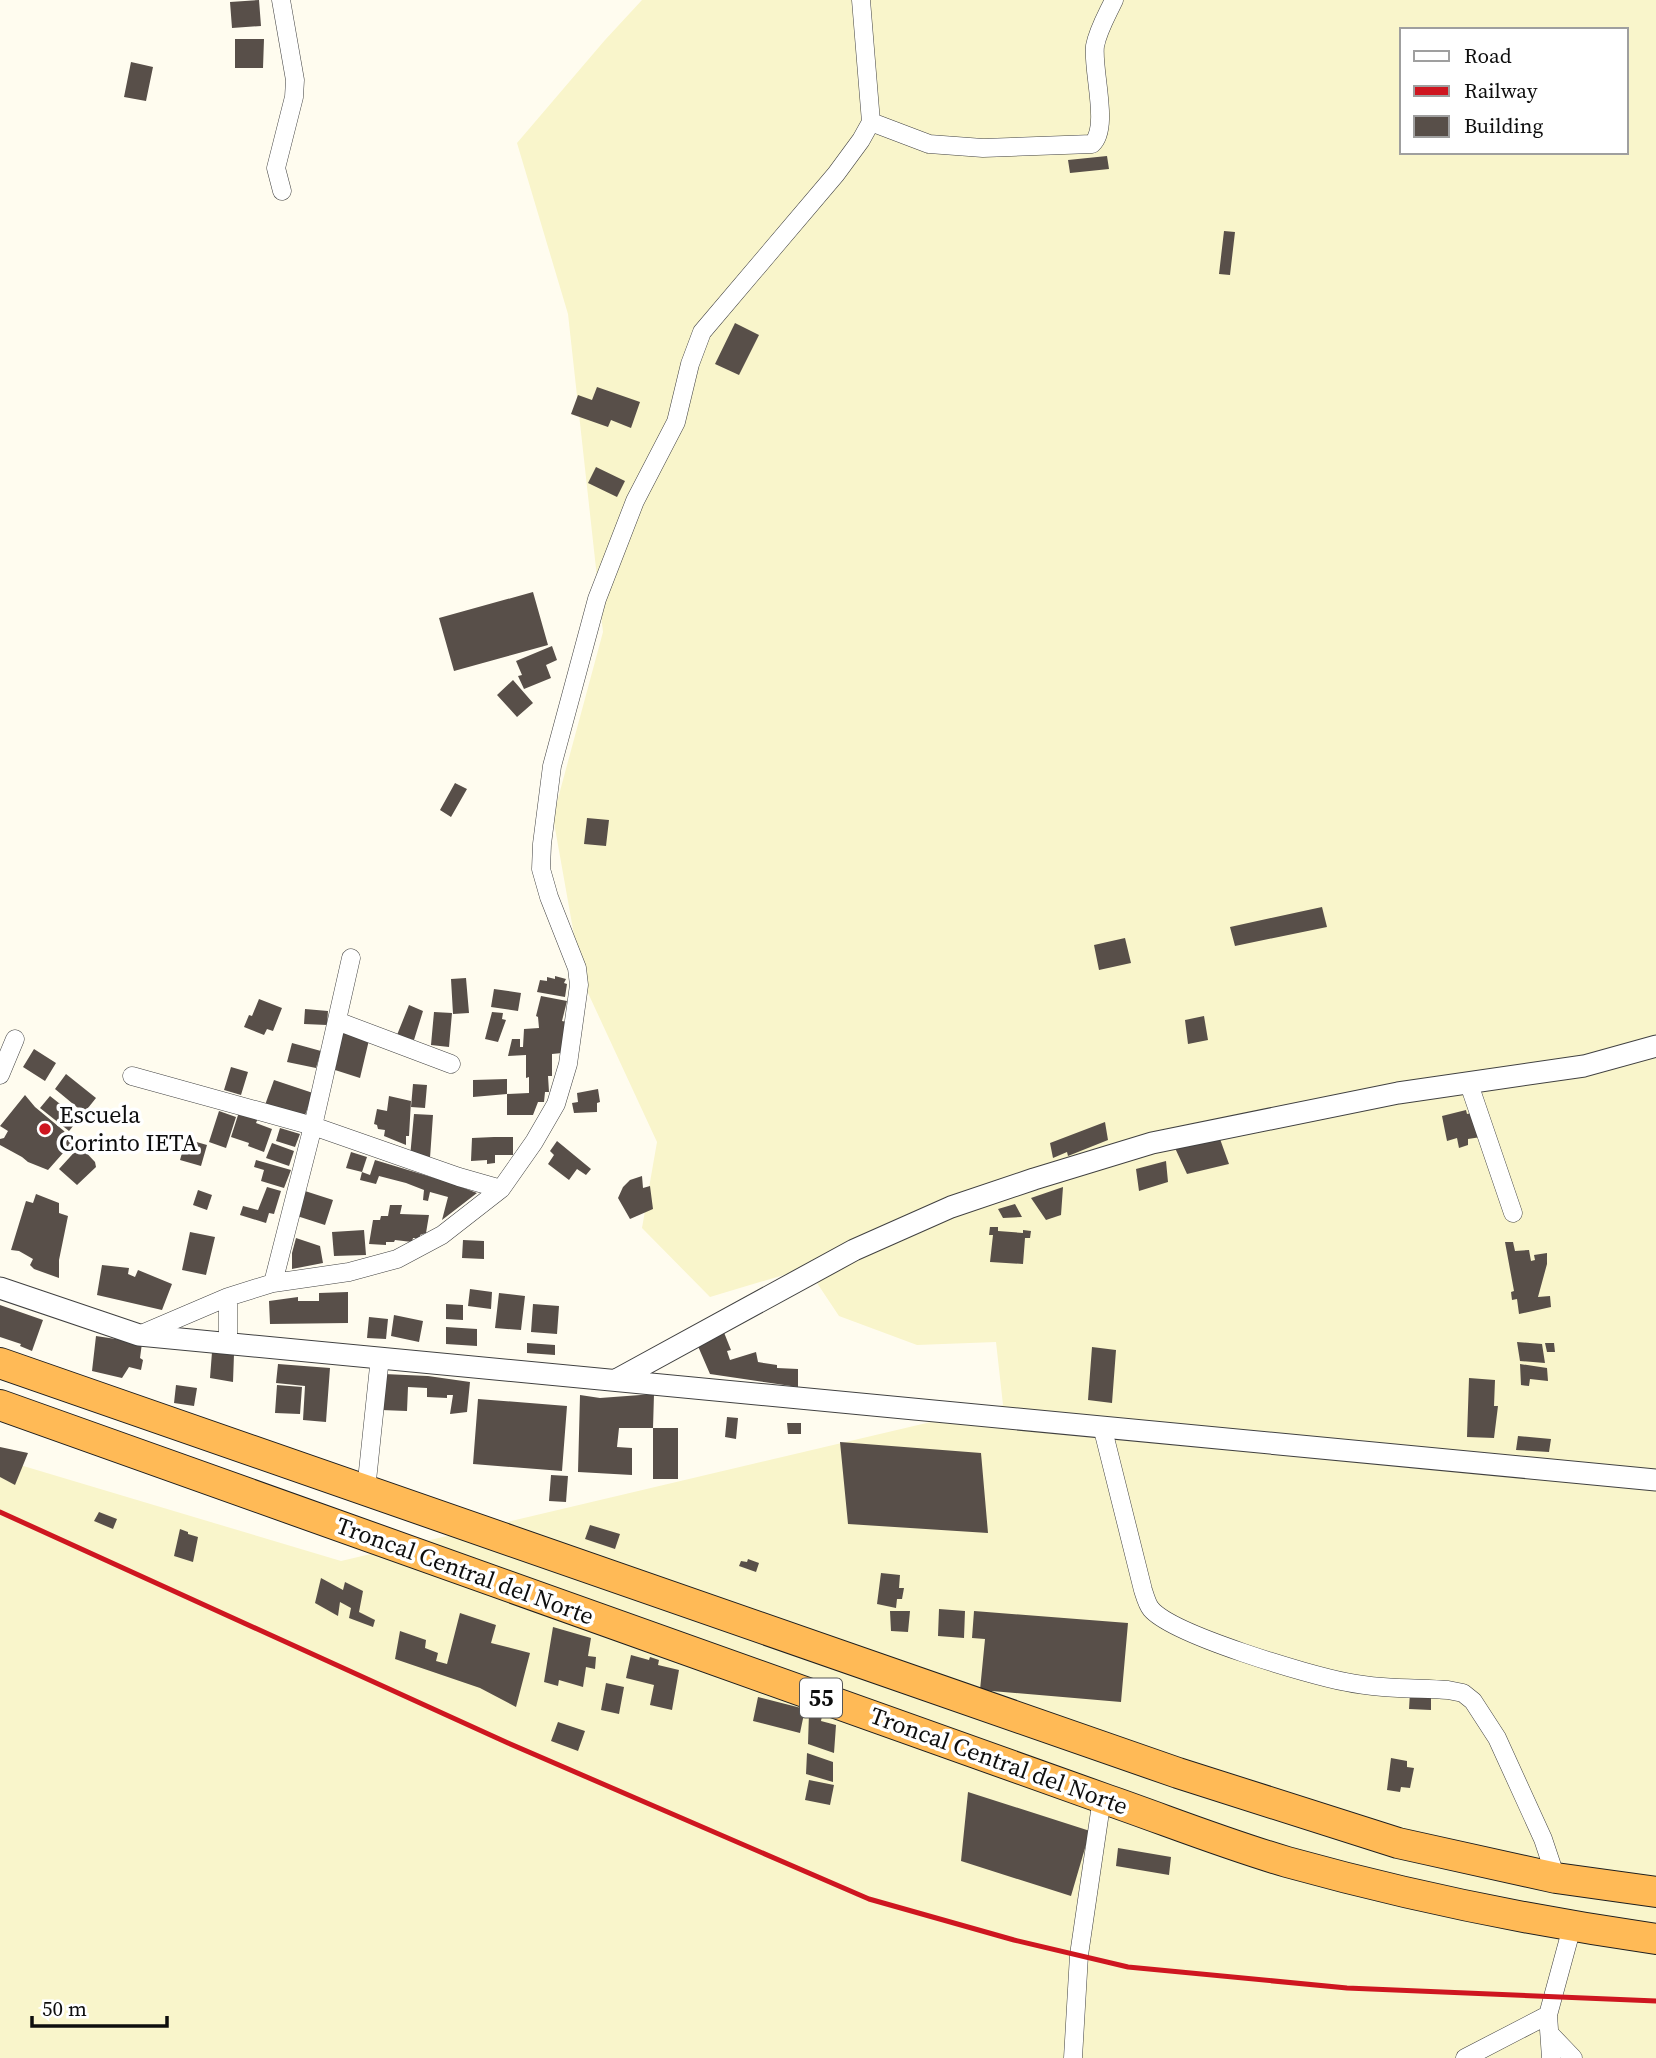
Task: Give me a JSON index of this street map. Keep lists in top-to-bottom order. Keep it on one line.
{"streets":{"highway":["Troncal Central del Norte","55"]},"places":["Escuela Corinto IETA"],"legend":["Road","Railway","Building"],"scale_bar":"50 m"}
